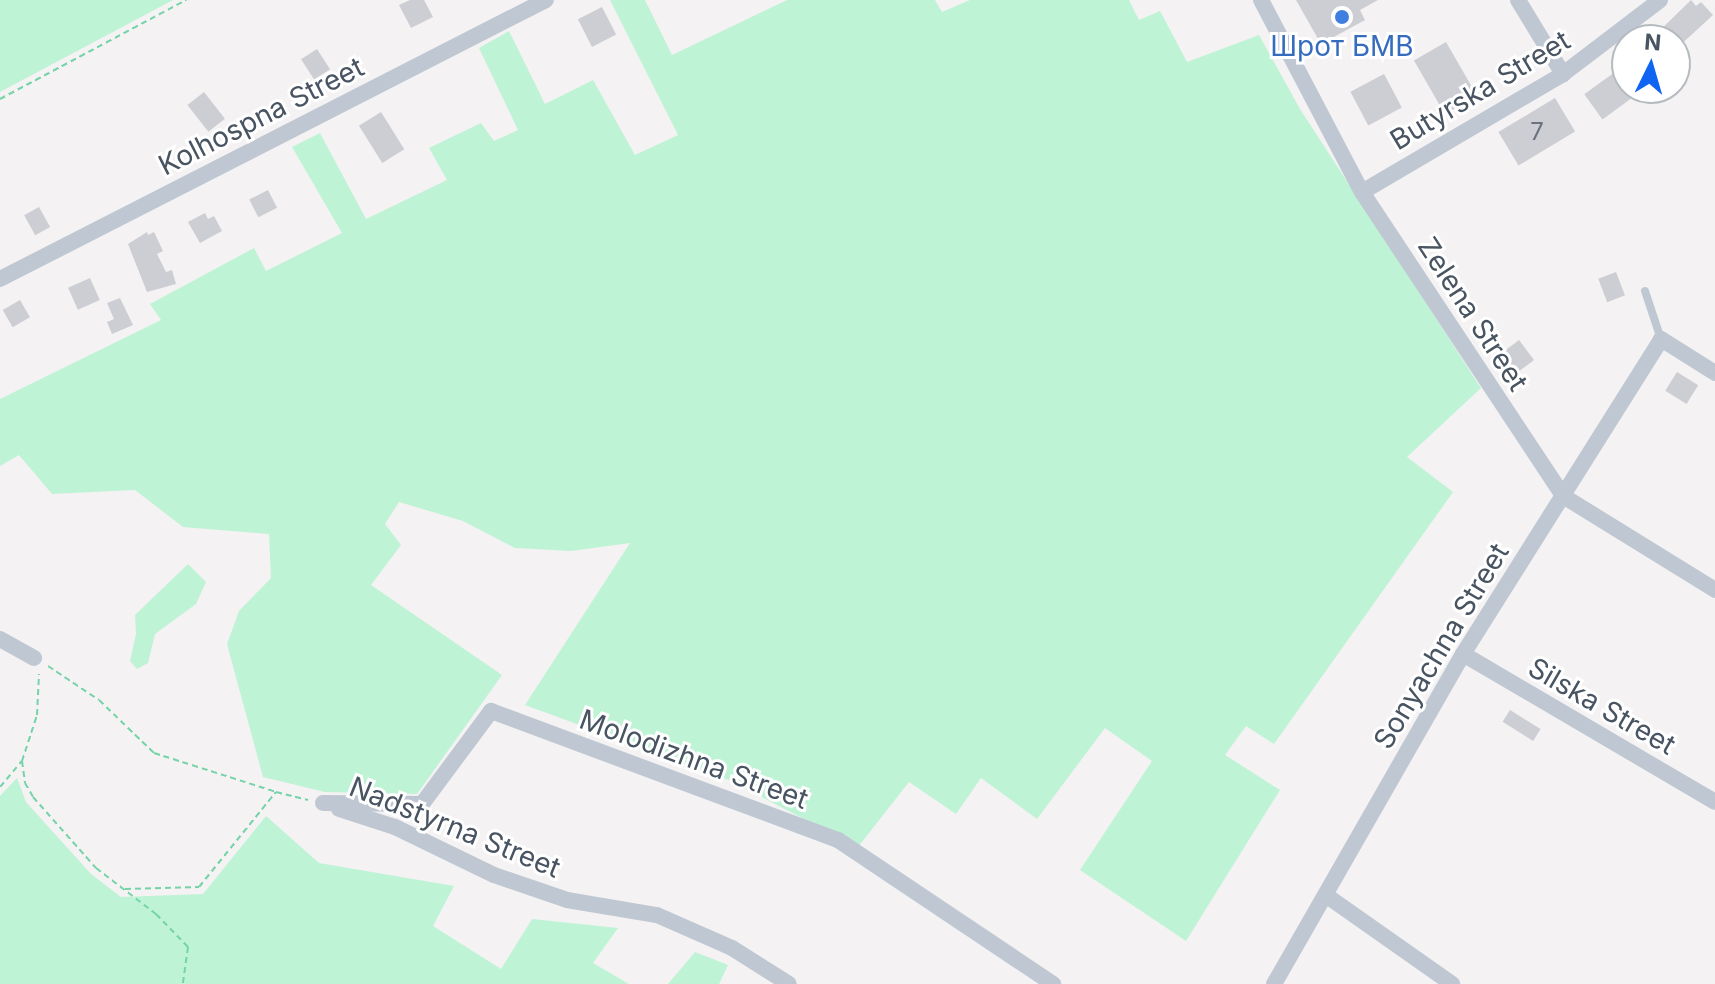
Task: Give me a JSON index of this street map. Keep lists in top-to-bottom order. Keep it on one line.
{"streets":{"street":["Butyrska Street","Kolhospna Street","Zelena Street","Sonyachna Street","Silska Street","Molodizhna Street","Nadstyrna Street"]},"crossings":[["Butyrska Street","Zelena Street"],["Zelena Street","Sonyachna Street"],["Sonyachna Street","Silska Street"],["Molodizhna Street","Nadstyrna Street"]],"places":["Шрот БМВ"],"house_numbers":["7"],"north":"top"}
